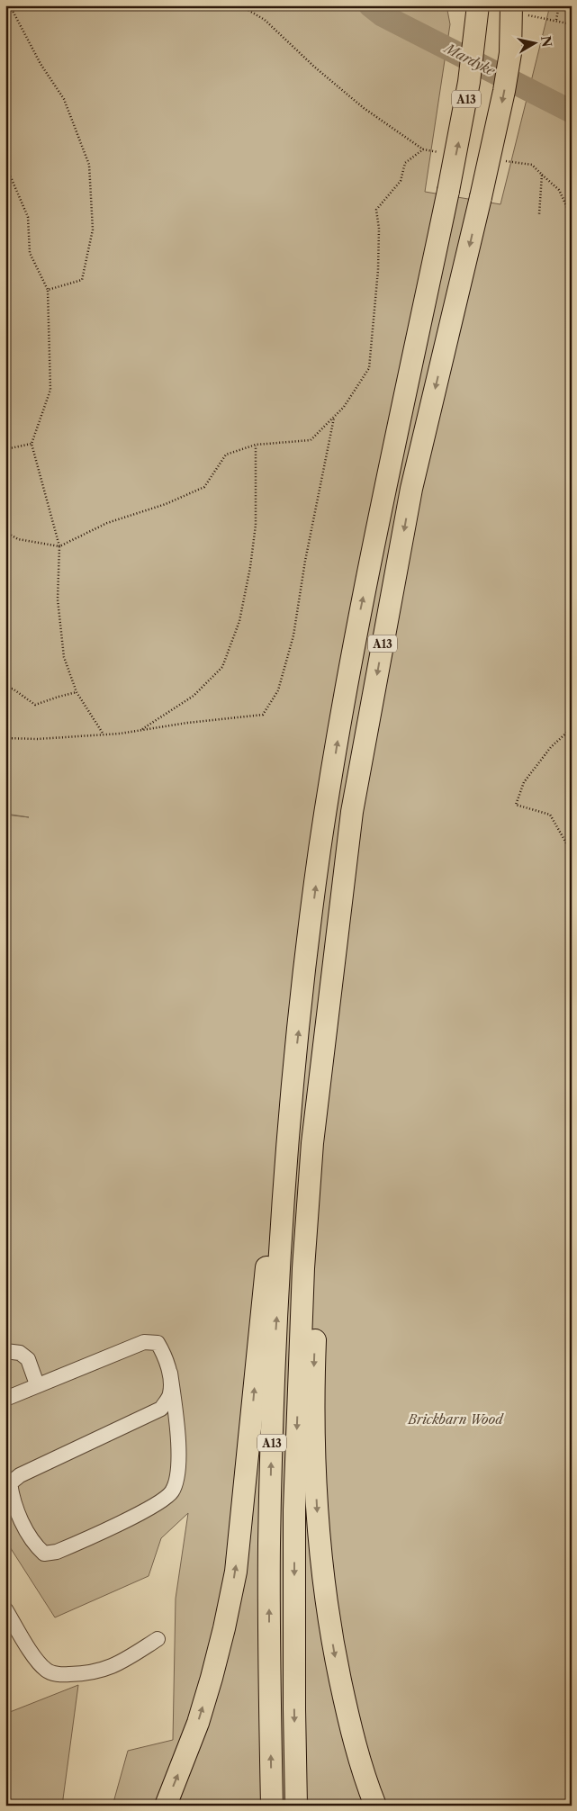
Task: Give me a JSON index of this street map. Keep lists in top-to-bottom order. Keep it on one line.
{"streets":{"highway":["A13"]},"water":["Mardyke"],"parks":["Brickbarn Wood"],"north":"right"}
